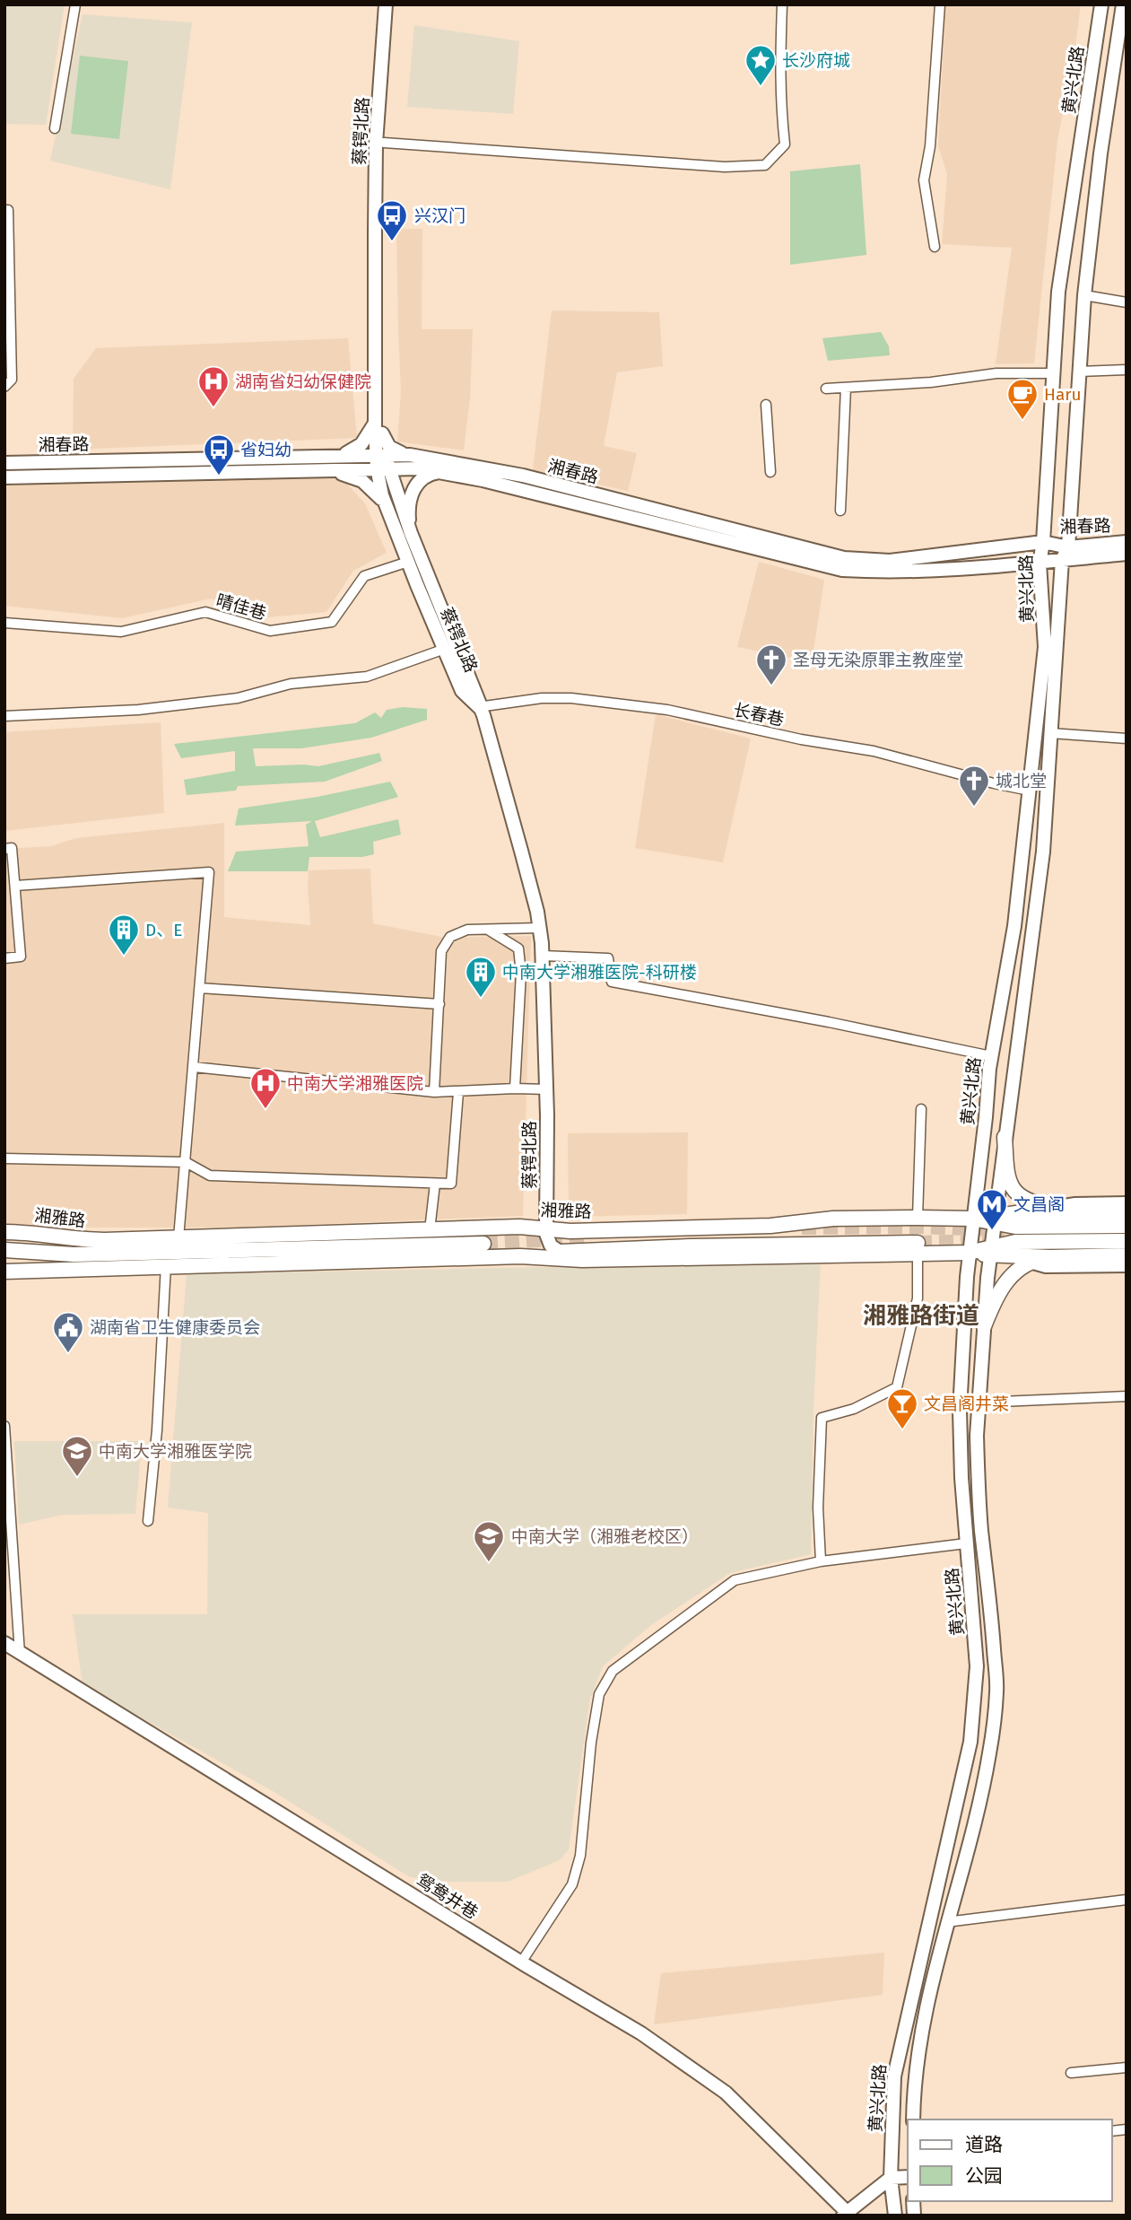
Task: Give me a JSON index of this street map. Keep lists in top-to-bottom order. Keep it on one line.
{"streets":{"main road":["黄兴北路","蔡锷北路","湘春路","湘雅路","鸳鸯井巷"],"street":["晴佳巷","长春巷"]},"crossings":[["黄兴北路","湘春路"],["黄兴北路","长春巷"],["黄兴北路","湘雅路"],["蔡锷北路","湘春路"],["蔡锷北路","晴佳巷"],["蔡锷北路","长春巷"],["蔡锷北路","湘雅路"]],"districts":["湘雅路街道"],"places":{"place":["长沙府城"],"bus stop":["兴汉门","省妇幼"],"hospital":["湖南省妇幼保健院","中南大学湘雅医院"],"cafe":["Haru"],"church":["圣母无染原罪主教座堂","城北堂"],"building":["D、E","中南大学湘雅医院-科研楼"],"metro station":["文昌阁"],"public building":["湖南省卫生健康委员会"],"bar":["文昌阁井菜"],"school or university":["中南大学湘雅医学院","中南大学（湘雅老校区）"]},"legend":["道路","公园"]}
